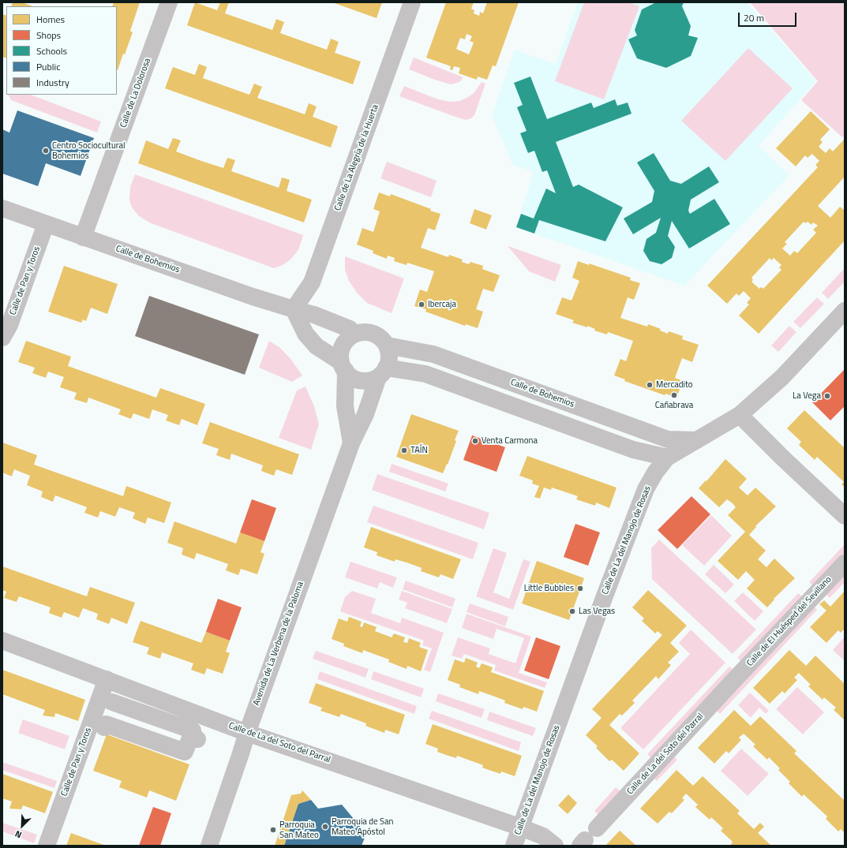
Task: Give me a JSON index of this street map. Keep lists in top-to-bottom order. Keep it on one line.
{"streets":{"street":["Calle de La Dolorosa","Calle de La Alegría de la Huerta","Calle de Bohemios","Calle de Pan y Toros","Calle de La del Manojo de Rosas","Calle de El Huésped del Sevillano","Avenida de La Verbena de la Paloma","Calle de La del Soto del Parral"]},"crossings":[["Calle de La Dolorosa","Calle de Bohemios"],["Calle de La Alegría de la Huerta","Calle de Bohemios"],["Calle de Bohemios","Calle de Pan y Toros"],["Calle de Bohemios","Calle de La del Manojo de Rosas"],["Calle de Bohemios","Avenida de La Verbena de la Paloma"],["Calle de Pan y Toros","Calle de La del Soto del Parral"],["Calle de La del Manojo de Rosas","Calle de La del Soto del Parral"],["Calle de El Huésped del Sevillano","Calle de La del Soto del Parral"],["Avenida de La Verbena de la Paloma","Calle de La del Soto del Parral"]],"places":["Centro Sociocultural Bohemios","Ibercaja","Mercadito","Cañabrava","La Vega","Venta Carmona","TAÍN","Little Bubbles","Las Vegas","Parroquia de San Mateo Apóstol","Parroquia San Mateo"],"legend":["Homes","Shops","Schools","Public","Industry"],"scale_bar":"20 m","north":"bottom left"}
